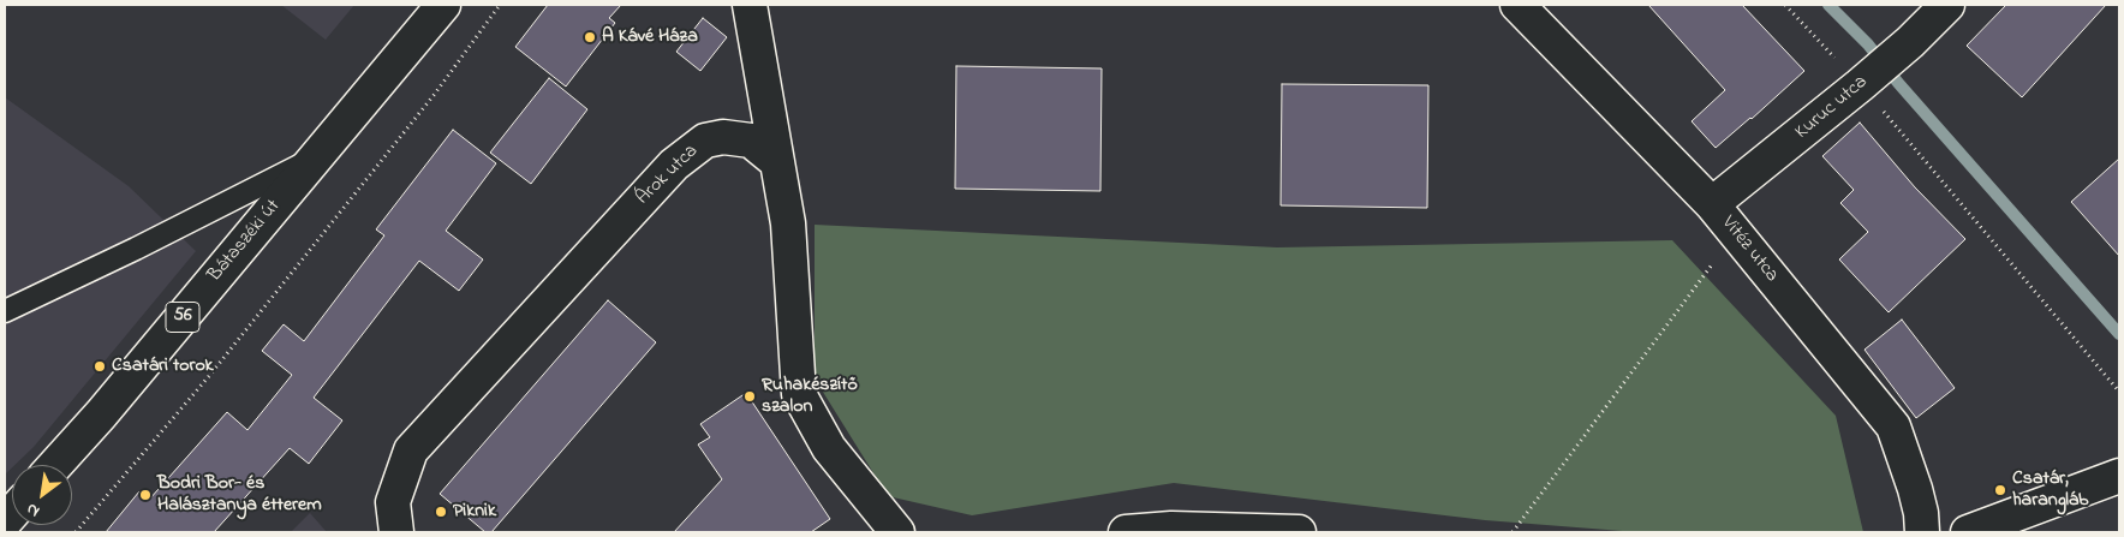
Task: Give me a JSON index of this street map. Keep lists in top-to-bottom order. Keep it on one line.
{"streets":{"street":["Kuruc utca","Árok utca","Bátaszéki út","Vitéz utca","56"]},"crossings":[["Kuruc utca","Vitéz utca"]],"places":["A Kávé Háza","Csatári torok","Ruhakészítő szalon","Csatár, harangláb","Bodri Bor- és Halásztanya étterem","Piknik"],"north":"bottom left"}
